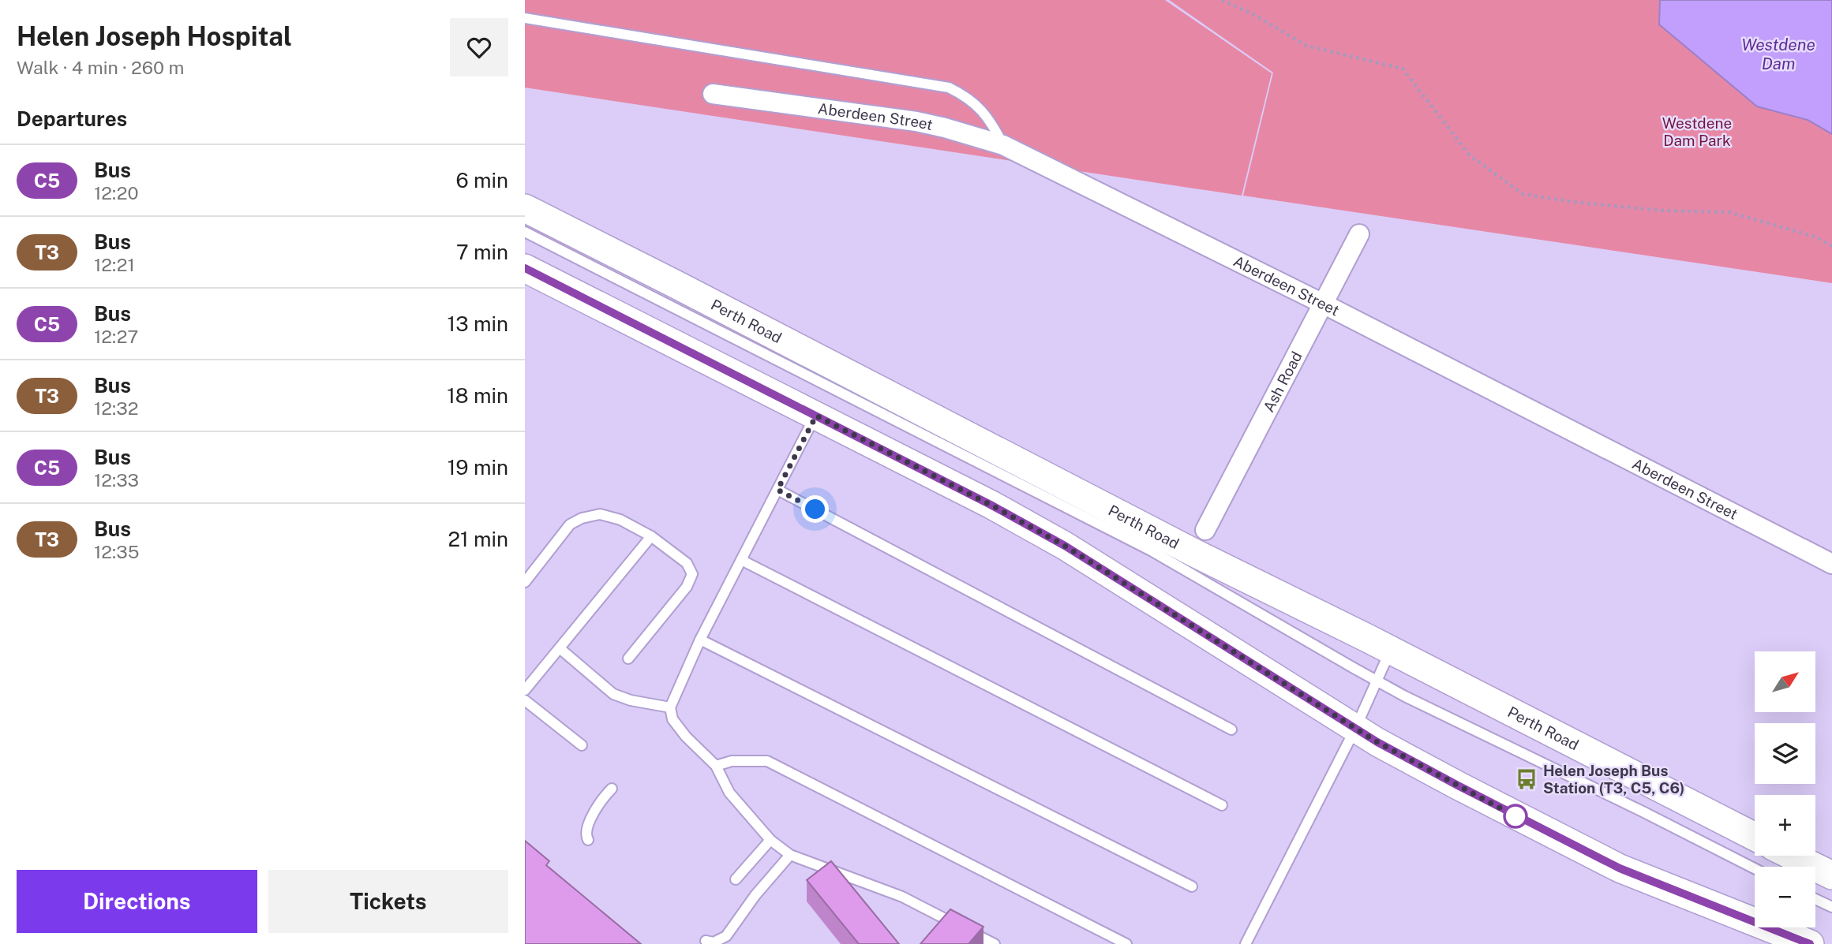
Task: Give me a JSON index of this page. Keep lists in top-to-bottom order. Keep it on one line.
{"streets":{"main road":["Perth Road"],"street":["Aberdeen Street","Ash Road"]},"crossings":[["Aberdeen Street","Ash Road"]],"water":["Westdene Dam"],"parks":["Westdene Dam Park"],"places":{"bus stop":["Helen Joseph Bus Station (T3, C5, C6)"]},"lines":["bus line C5"],"north":"top right","page":{"heading":[["Helen Joseph Hospital","Walk · 4 min · 260 m"],"Departures"],"list":[{"mark":"C5","name":"Bus","note":"12:20","value":"6 min"},{"mark":"T3","name":"Bus","note":"12:21","value":"7 min"},{"mark":"C5","name":"Bus","note":"12:27","value":"13 min"},{"mark":"T3","name":"Bus","note":"12:32","value":"18 min"},{"mark":"C5","name":"Bus","note":"12:33","value":"19 min"},{"mark":"T3","name":"Bus","note":"12:35","value":"21 min"}],"map_buttons":["+","−"],"buttons":["Directions","Tickets"]}}
